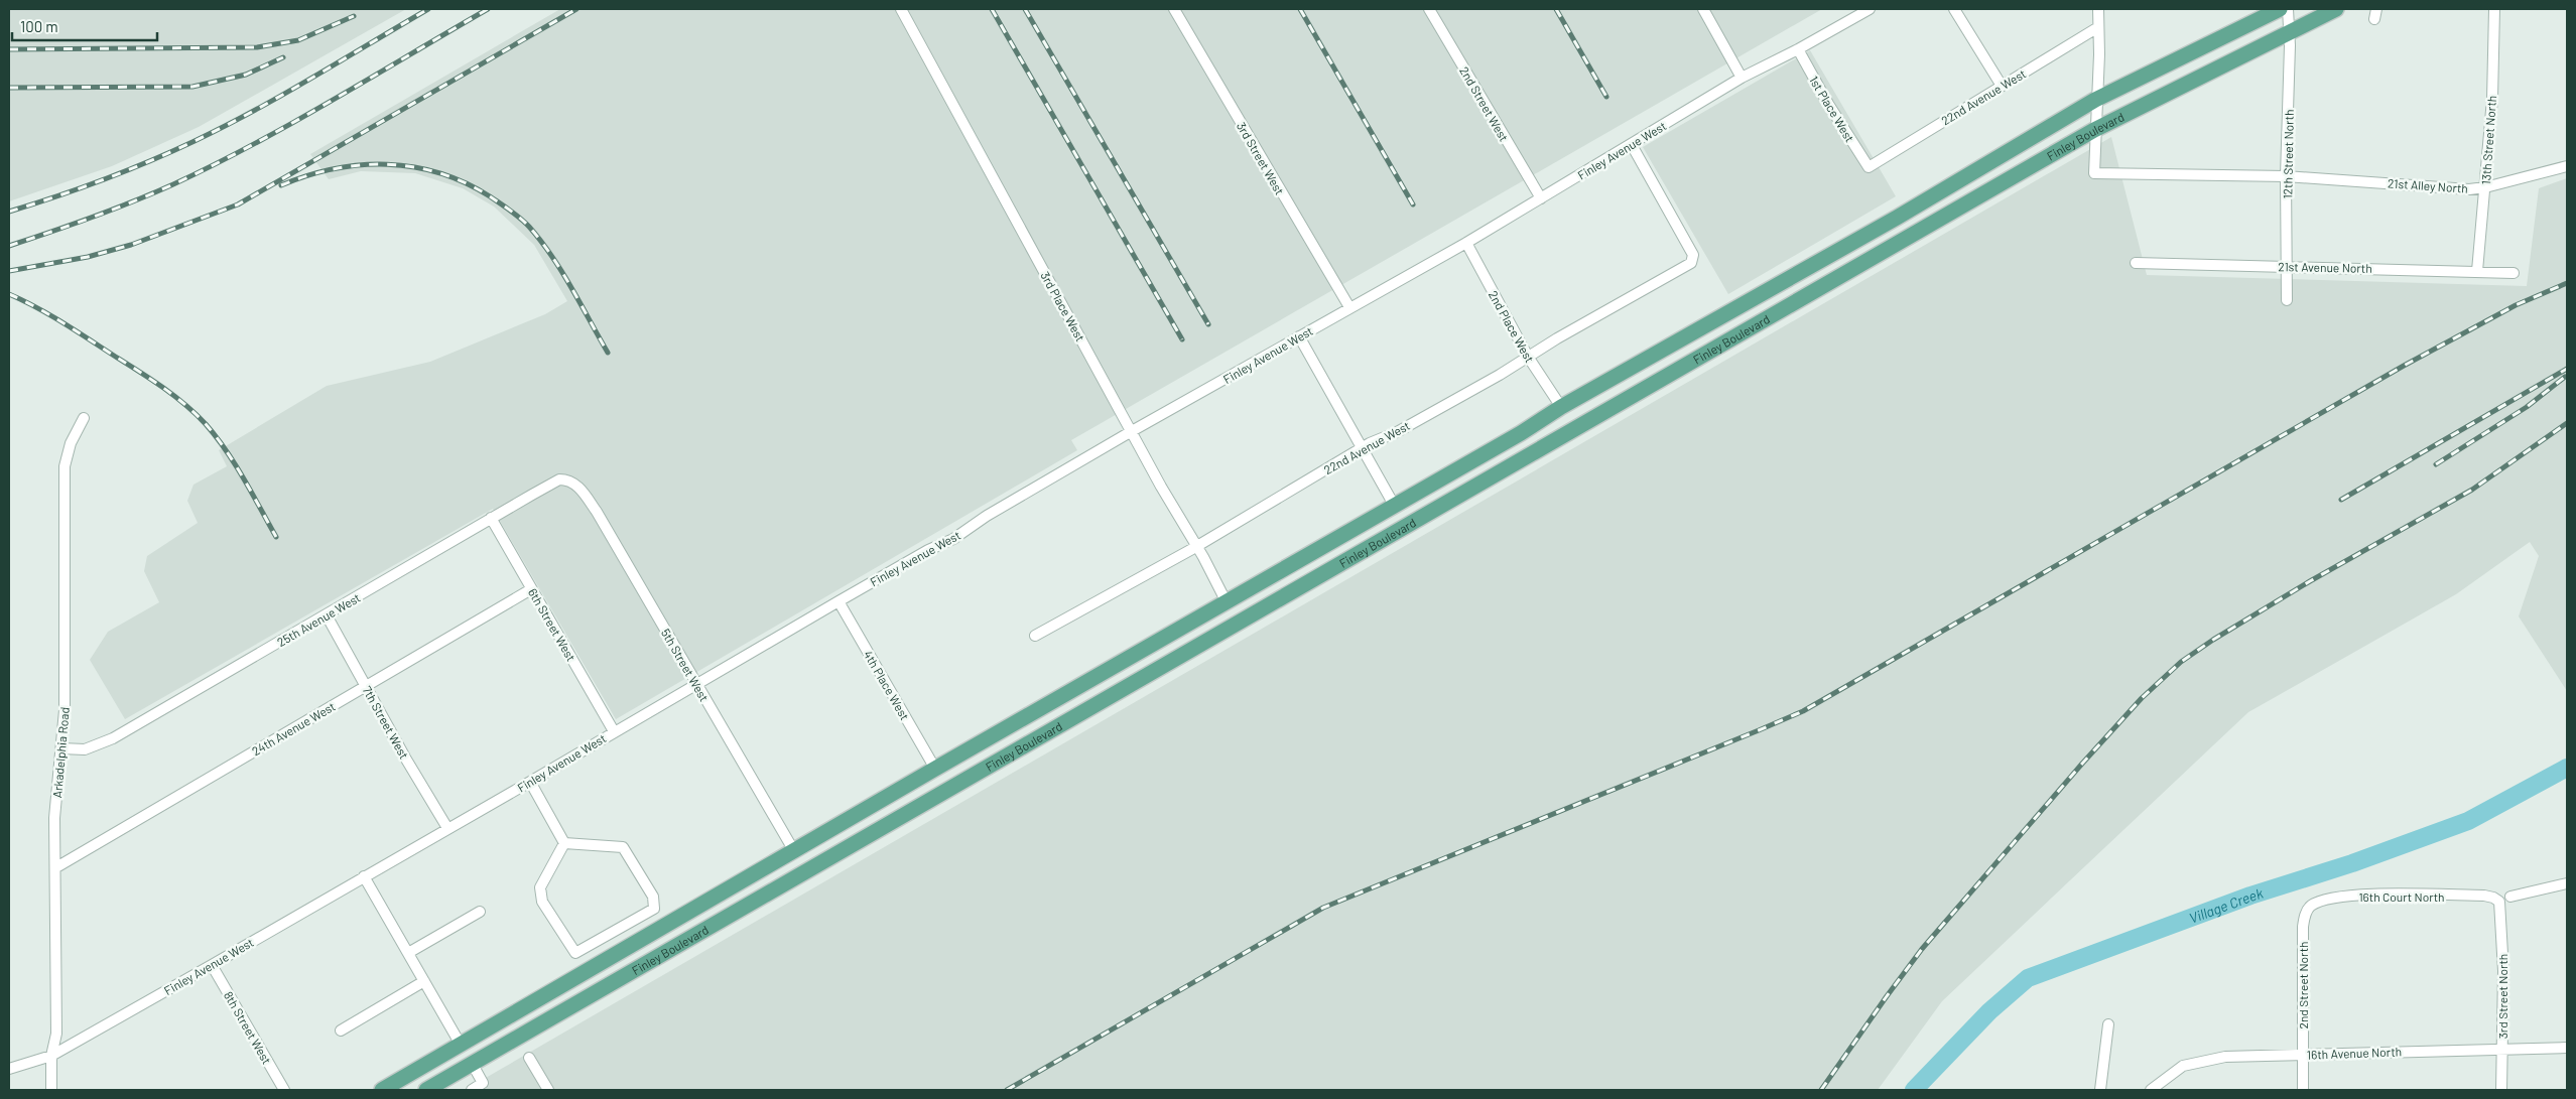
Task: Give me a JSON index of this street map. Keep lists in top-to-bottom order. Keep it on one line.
{"streets":{"main road":["Finley Boulevard"],"street":["22nd Avenue West","2nd Street West","1st Place West","13th Street North","Finley Avenue West","12th Street North","3rd Street West","21st Alley North","21st Avenue North","3rd Place West","2nd Place West","25th Avenue West","6th Street West","5th Street West","4th Place West","7th Street West","24th Avenue West","Arkadelphia Road","16th Court North","2nd Street North","3rd Street North","8th Street West","16th Avenue North"]},"crossings":[["22nd Avenue West","1st Place West"],["22nd Avenue West","Finley Avenue West"],["22nd Avenue West","3rd Place West"],["22nd Avenue West","2nd Place West"],["2nd Street West","Finley Avenue West"],["1st Place West","Finley Avenue West"],["Finley Boulevard","12th Street North"],["Finley Boulevard","3rd Place West"],["Finley Boulevard","2nd Place West"],["Finley Boulevard","5th Street West"],["Finley Boulevard","4th Place West"],["13th Street North","21st Alley North"],["13th Street North","21st Avenue North"],["Finley Avenue West","3rd Street West"],["Finley Avenue West","3rd Place West"],["Finley Avenue West","2nd Place West"],["Finley Avenue West","6th Street West"],["Finley Avenue West","5th Street West"],["Finley Avenue West","4th Place West"],["Finley Avenue West","7th Street West"],["Finley Avenue West","Arkadelphia Road"],["Finley Avenue West","8th Street West"],["12th Street North","21st Alley North"],["12th Street North","21st Avenue North"],["25th Avenue West","6th Street West"],["25th Avenue West","5th Street West"],["25th Avenue West","7th Street West"],["25th Avenue West","Arkadelphia Road"],["6th Street West","24th Avenue West"],["7th Street West","24th Avenue West"],["24th Avenue West","Arkadelphia Road"],["16th Court North","2nd Street North"],["16th Court North","3rd Street North"],["2nd Street North","16th Avenue North"],["3rd Street North","16th Avenue North"]],"water":["Village Creek"],"scale_bar":"100 m"}
